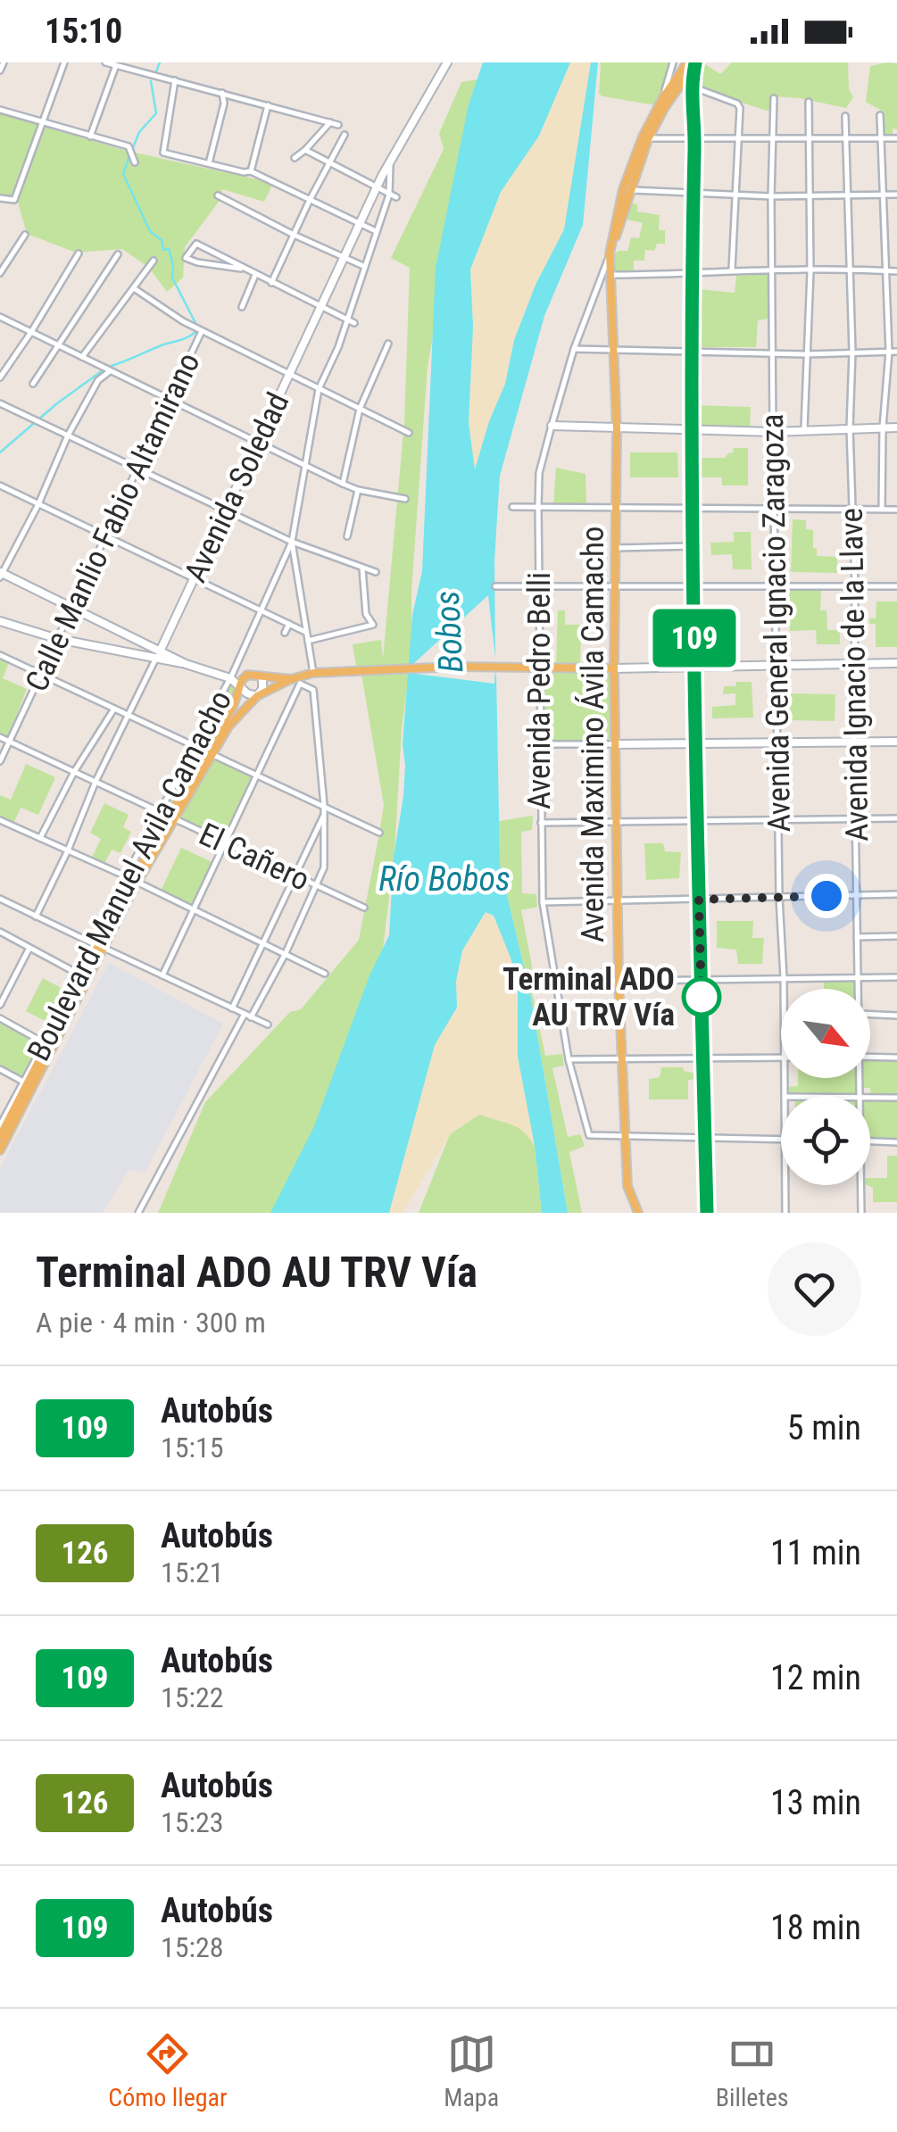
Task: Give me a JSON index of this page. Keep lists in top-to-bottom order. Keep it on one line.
{"streets":{"main road":["Avenida Maximino Ávila Camacho"],"street":["Avenida Soledad","Calle Manlio Fabio Altamirano","Avenida General Ignacio Zaragoza","Avenida Ignacio de la Llave","Avenida Pedro Belli","El Cañero","Boulevard Manuel Avila Camacho"]},"crossings":[["Avenida Soledad","El Cañero"],["Calle Manlio Fabio Altamirano","El Cañero"],["Avenida Pedro Belli","Avenida Maximino Ávila Camacho"],["El Cañero","Boulevard Manuel Avila Camacho"]],"water":["Bobos","Río Bobos"],"places":["Terminal ADO AU TRV Vía"],"lines":["bus line 109"],"north":"bottom right","page":{"status":"15:10","on_map":"109","heading":["Terminal ADO AU TRV Vía","A pie · 4 min · 300 m"],"list":[{"mark":"109","name":"Autobús","note":"15:15","value":"5 min"},{"mark":"126","name":"Autobús","note":"15:21","value":"11 min"},{"mark":"109","name":"Autobús","note":"15:22","value":"12 min"},{"mark":"126","name":"Autobús","note":"15:23","value":"13 min"},{"mark":"109","name":"Autobús","note":"15:28","value":"18 min"}],"tabs":["Cómo llegar","Mapa","Billetes"]}}
